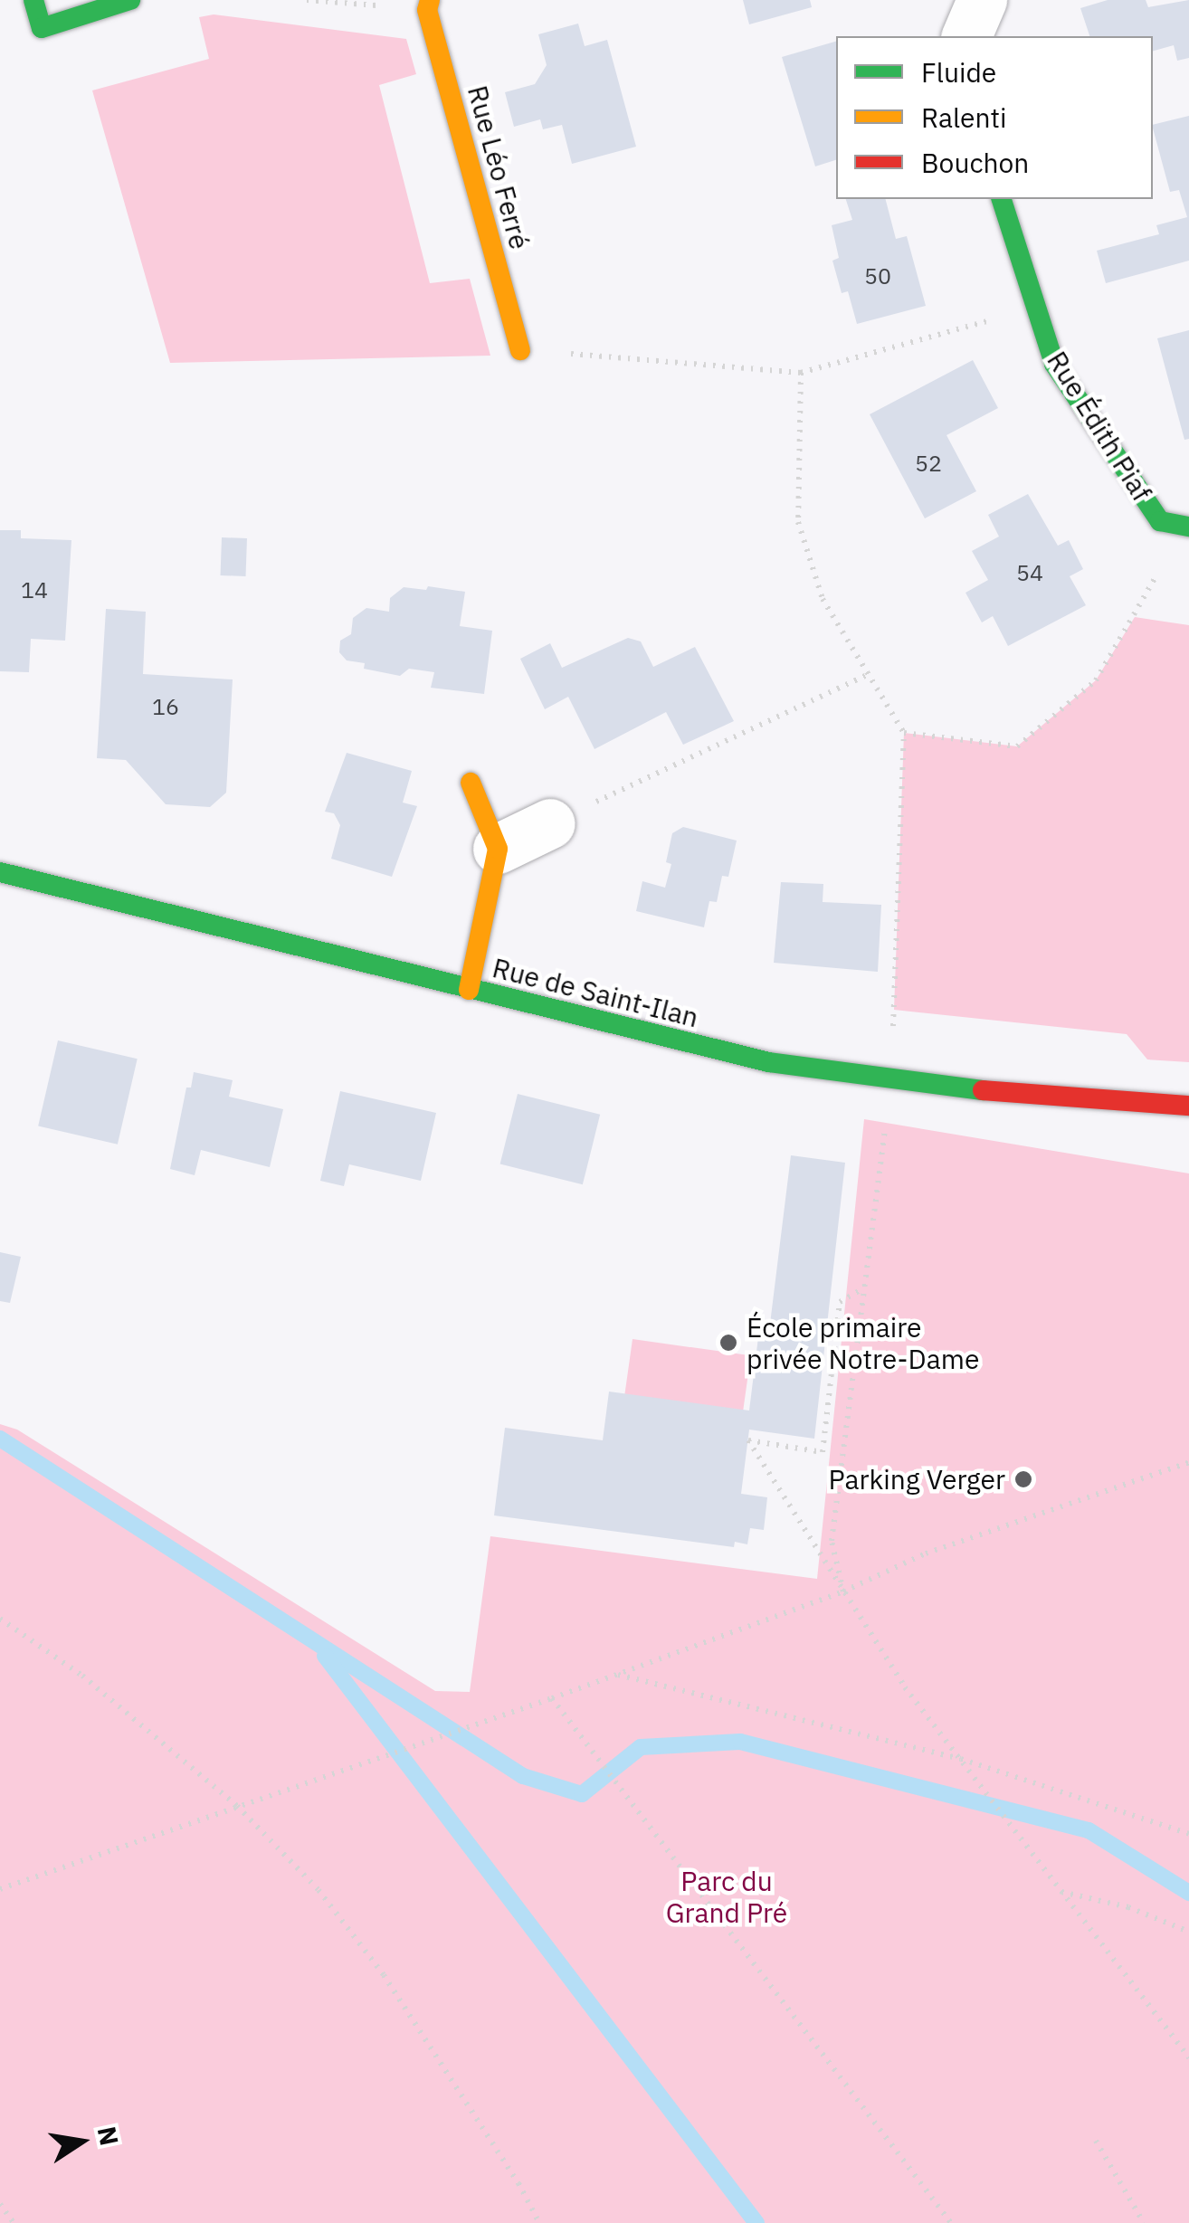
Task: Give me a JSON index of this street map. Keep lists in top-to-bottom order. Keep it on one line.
{"streets":{"street":["Rue Léo Ferré","Rue Édith Piaf","Rue de Saint-Ilan"]},"parks":["Parc du Grand Pré"],"places":["École primaire privée Notre-Dame","Parking Verger"],"house_numbers":["50","52","54","14","16"],"legend":["Fluide","Ralenti","Bouchon"],"north":"right"}
